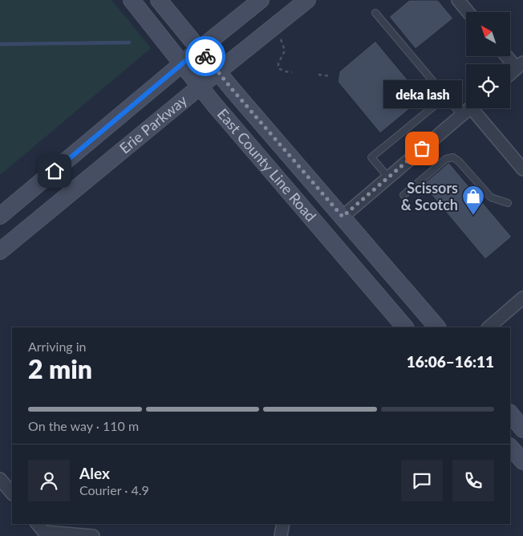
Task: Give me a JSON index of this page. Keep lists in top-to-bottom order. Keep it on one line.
{"streets":{"main road":["Erie Parkway","East County Line Road"]},"crossings":[["Erie Parkway","East County Line Road"]],"places":{"other":["deka lash"],"shop":["Scissors & Scotch"]},"north":"top left","page":{"bubble":"deka lash","heading":["2 min","Arriving in","16:06–16:11"],"panel":["Alex","Courier · 4.9"],"bar":"On the way · 110 m"}}
